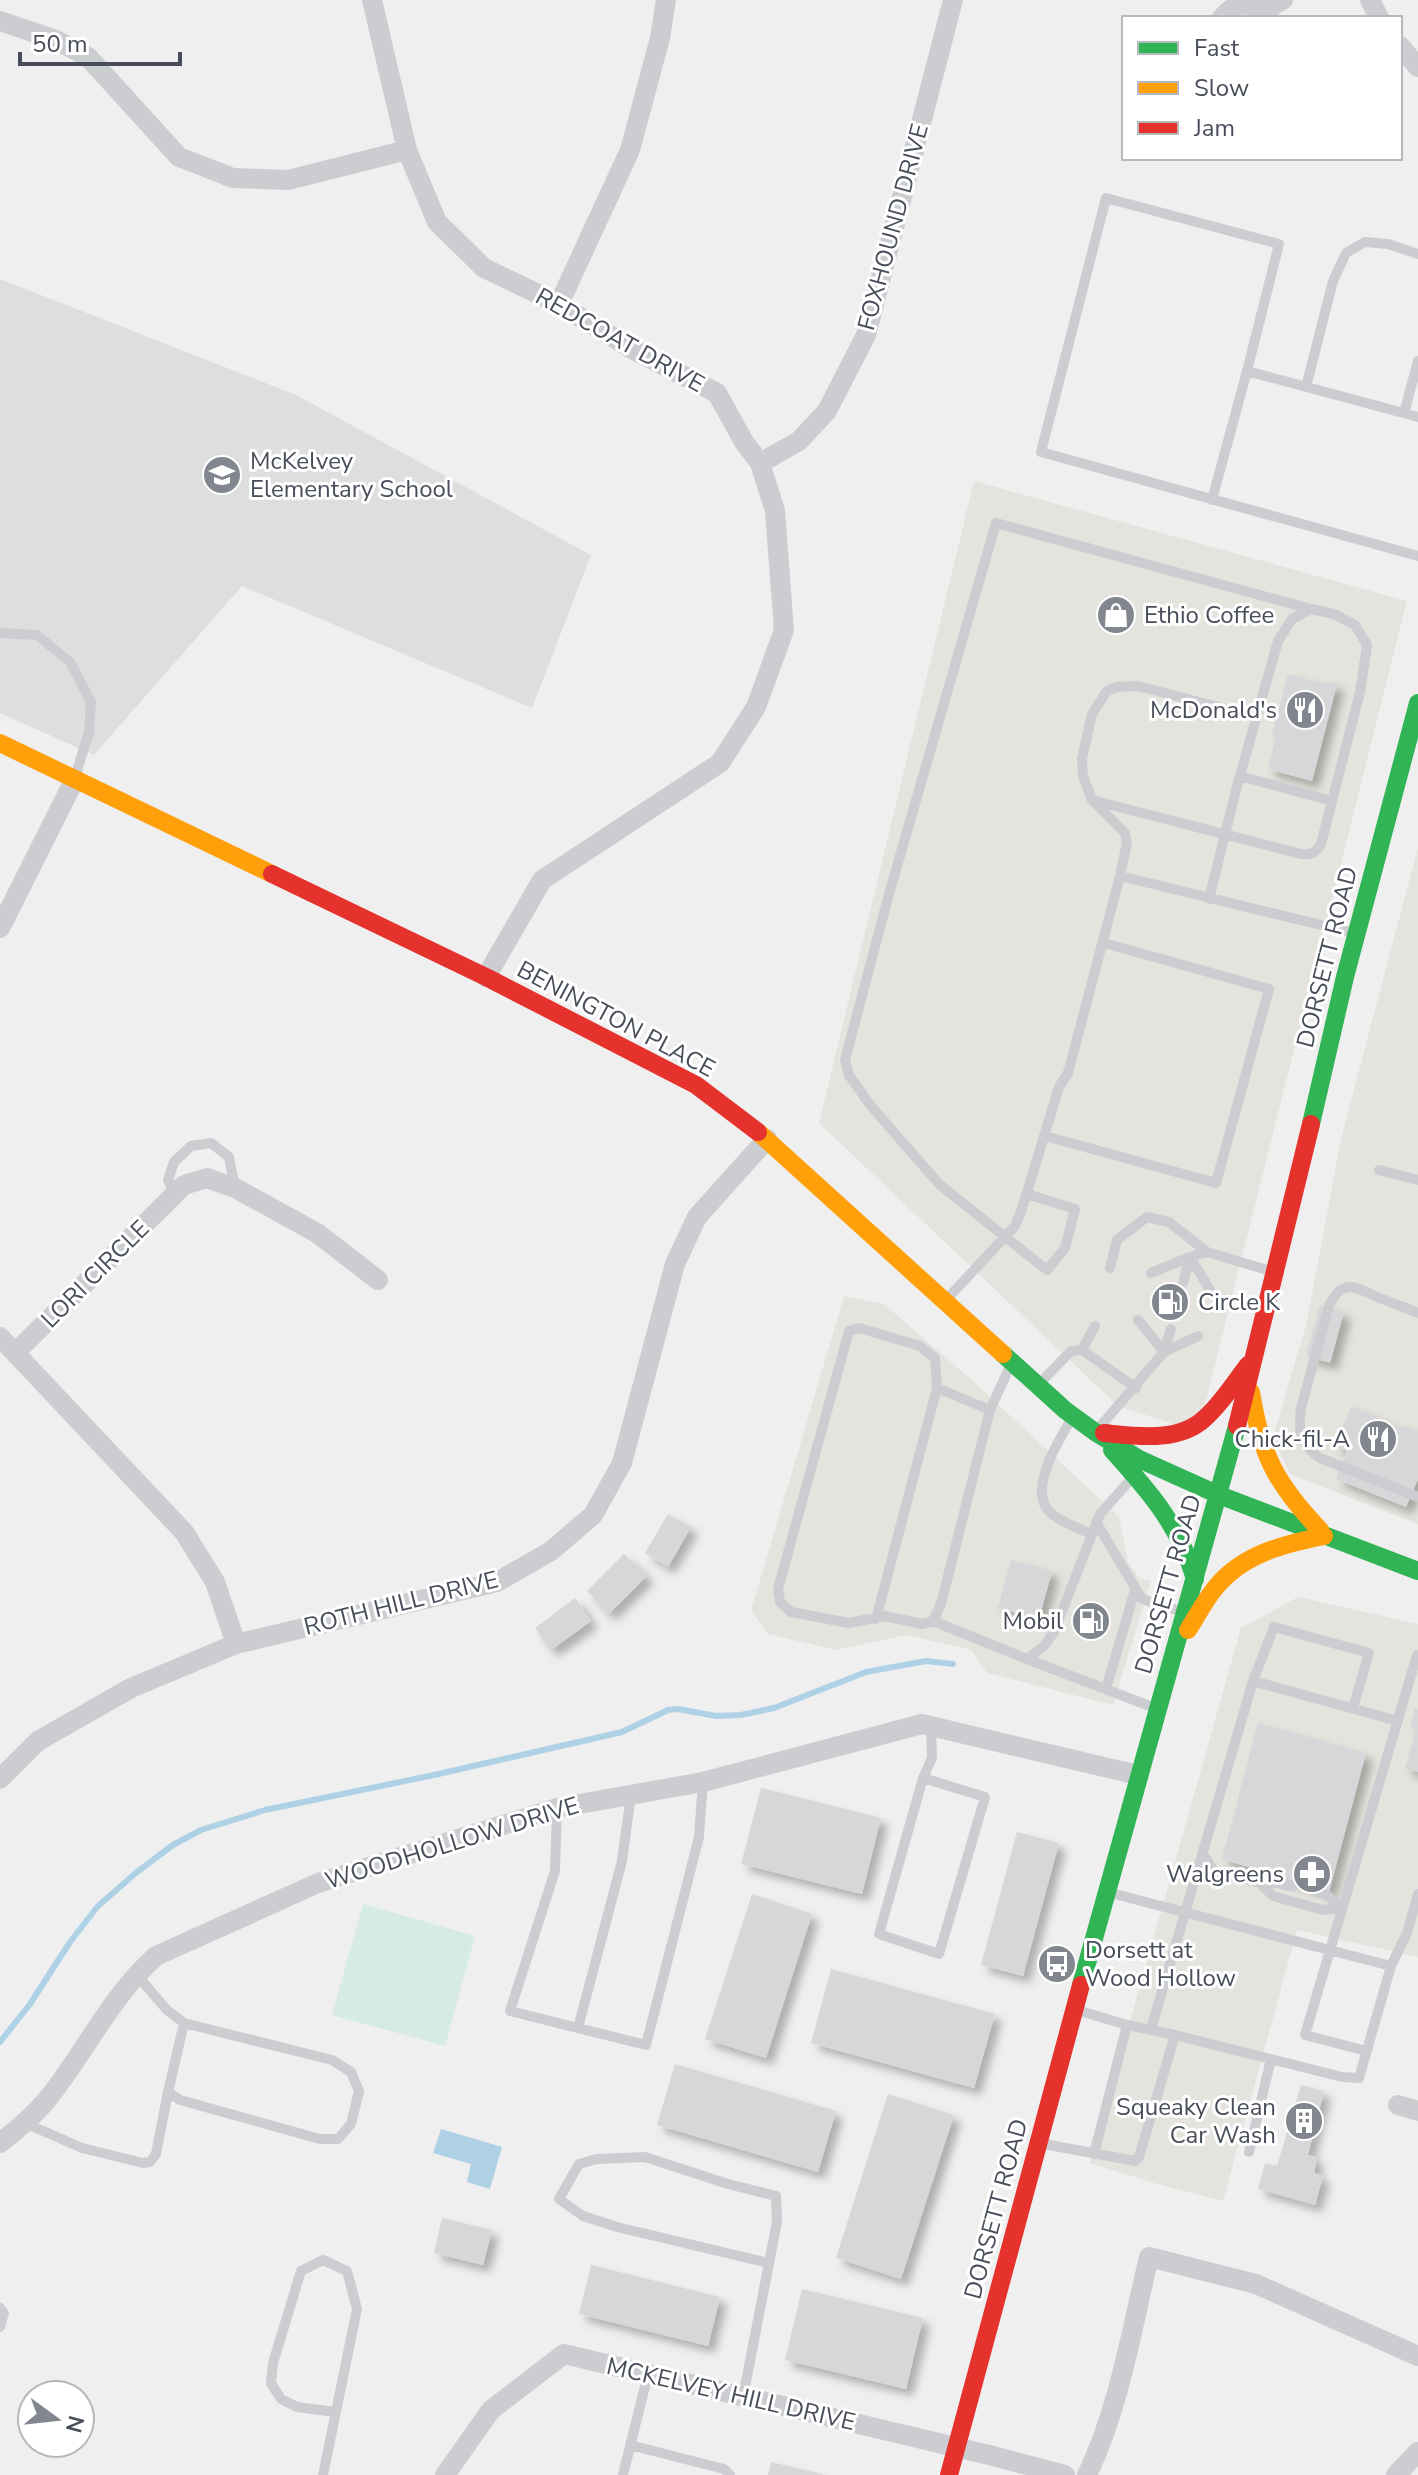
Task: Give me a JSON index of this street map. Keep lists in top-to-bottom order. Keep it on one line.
{"streets":{"main road":["DORSETT ROAD","BENINGTON PLACE"],"street":["FOXHOUND DRIVE","REDCOAT DRIVE","LORI CIRCLE","ROTH HILL DRIVE","WOODHOLLOW DRIVE","MCKELVEY HILL DRIVE"]},"crossings":[["FOXHOUND DRIVE","REDCOAT DRIVE"],["REDCOAT DRIVE","BENINGTON PLACE"],["DORSETT ROAD","BENINGTON PLACE"],["DORSETT ROAD","WOODHOLLOW DRIVE"],["DORSETT ROAD","MCKELVEY HILL DRIVE"],["BENINGTON PLACE","ROTH HILL DRIVE"]],"places":{"school or university":["McKelvey Elementary School"],"shop":["Ethio Coffee"],"restaurant":["McDonald's","Chick-fil-A"],"fuel station":["Circle K","Mobil"],"pharmacy":["Walgreens"],"bus stop":["Dorsett at Wood Hollow"],"building":["Squeaky Clean Car Wash"]},"legend":["Fast","Slow","Jam"],"scale_bar":"50 m","north":"right"}
